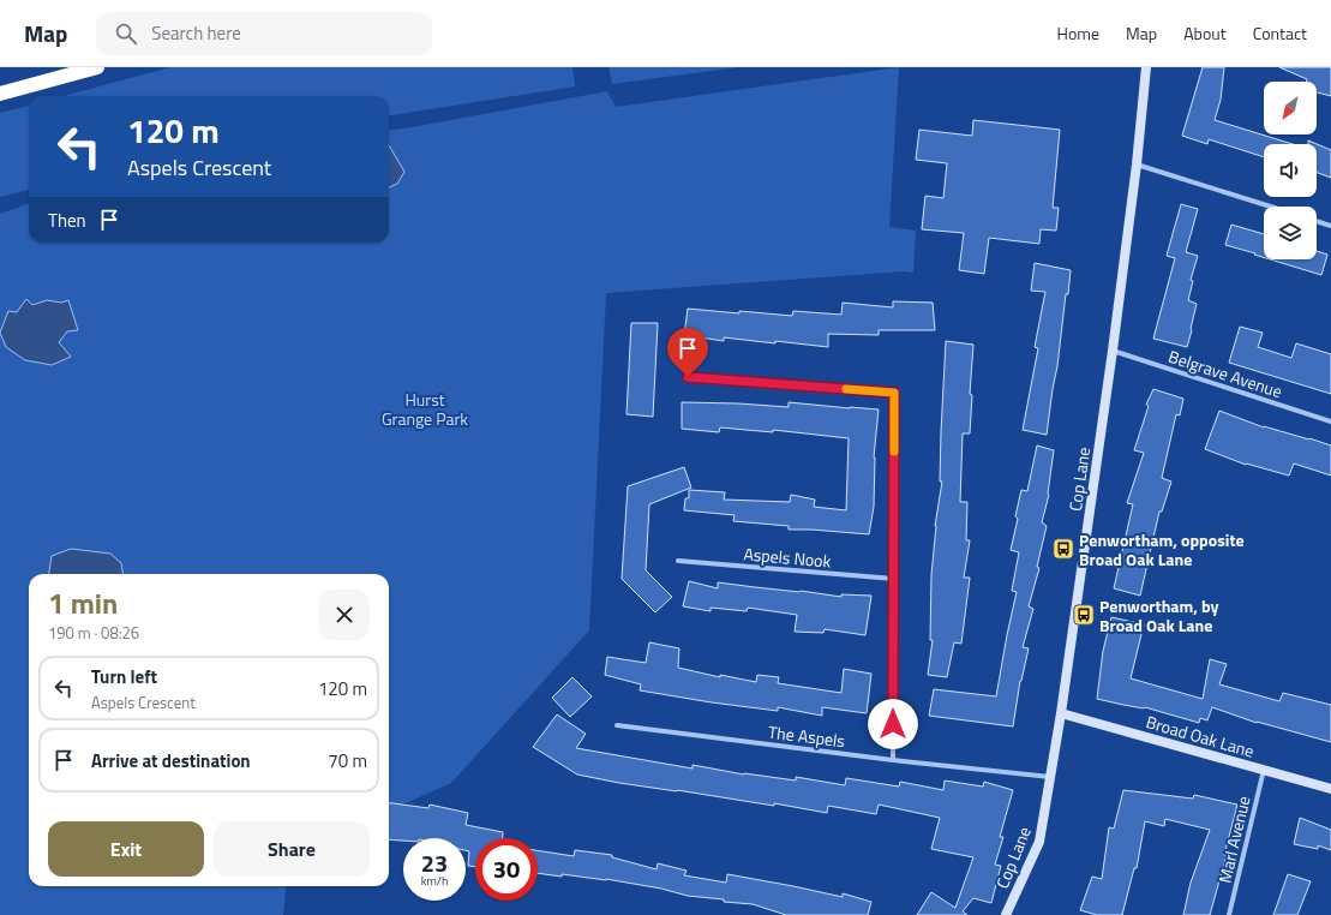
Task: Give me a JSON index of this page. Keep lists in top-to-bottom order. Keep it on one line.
{"streets":{"street":["Belgrave Avenue","Cop Lane","Aspels Nook","The Aspels","Broad Oak Lane","Marl Avenue"]},"crossings":[["Belgrave Avenue","Cop Lane"],["Cop Lane","The Aspels"],["Cop Lane","Broad Oak Lane"],["Broad Oak Lane","Marl Avenue"]],"parks":["Hurst Grange Park"],"places":{"bus stop":["Penwortham, opposite Broad Oak Lane","Penwortham, by Broad Oak Lane"]},"north":"bottom left","page":{"header":"Map","search":"Search here","nav":["Home","Map","About","Contact"],"turn":["120 m","Aspels Crescent"],"then":"Then","heading":["1 min","190 m · 08:26"],"list":[{"name":"Turn left","note":"Aspels Crescent","value":"120 m"},{"name":"Arrive at destination","value":"70 m"}],"buttons":["Exit","Share"],"speed":"23 km/h","limit":"30"}}
